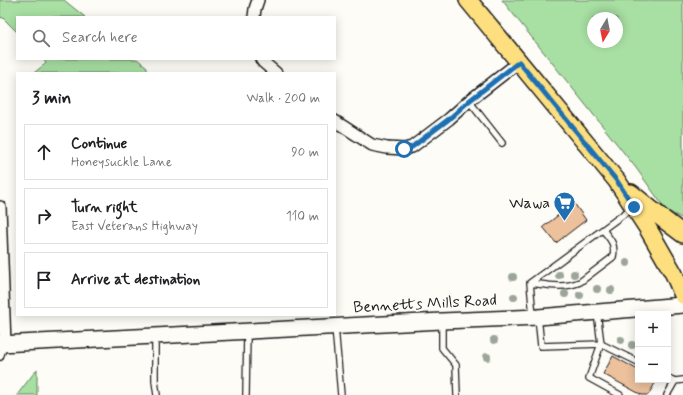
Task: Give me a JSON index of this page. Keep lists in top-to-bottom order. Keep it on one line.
{"streets":{"main road":["Bennetts Mills Road"]},"places":{"supermarket":["Wawa"]},"north":"bottom","page":{"search":"Search here","heading":["3 min","Walk · 200 m"],"list":[["Continue","Honeysuckle Lane","90 m"],["Turn right","East Veterans Highway","110 m"],"Arrive at destination"],"map_buttons":["+","−"]}}
